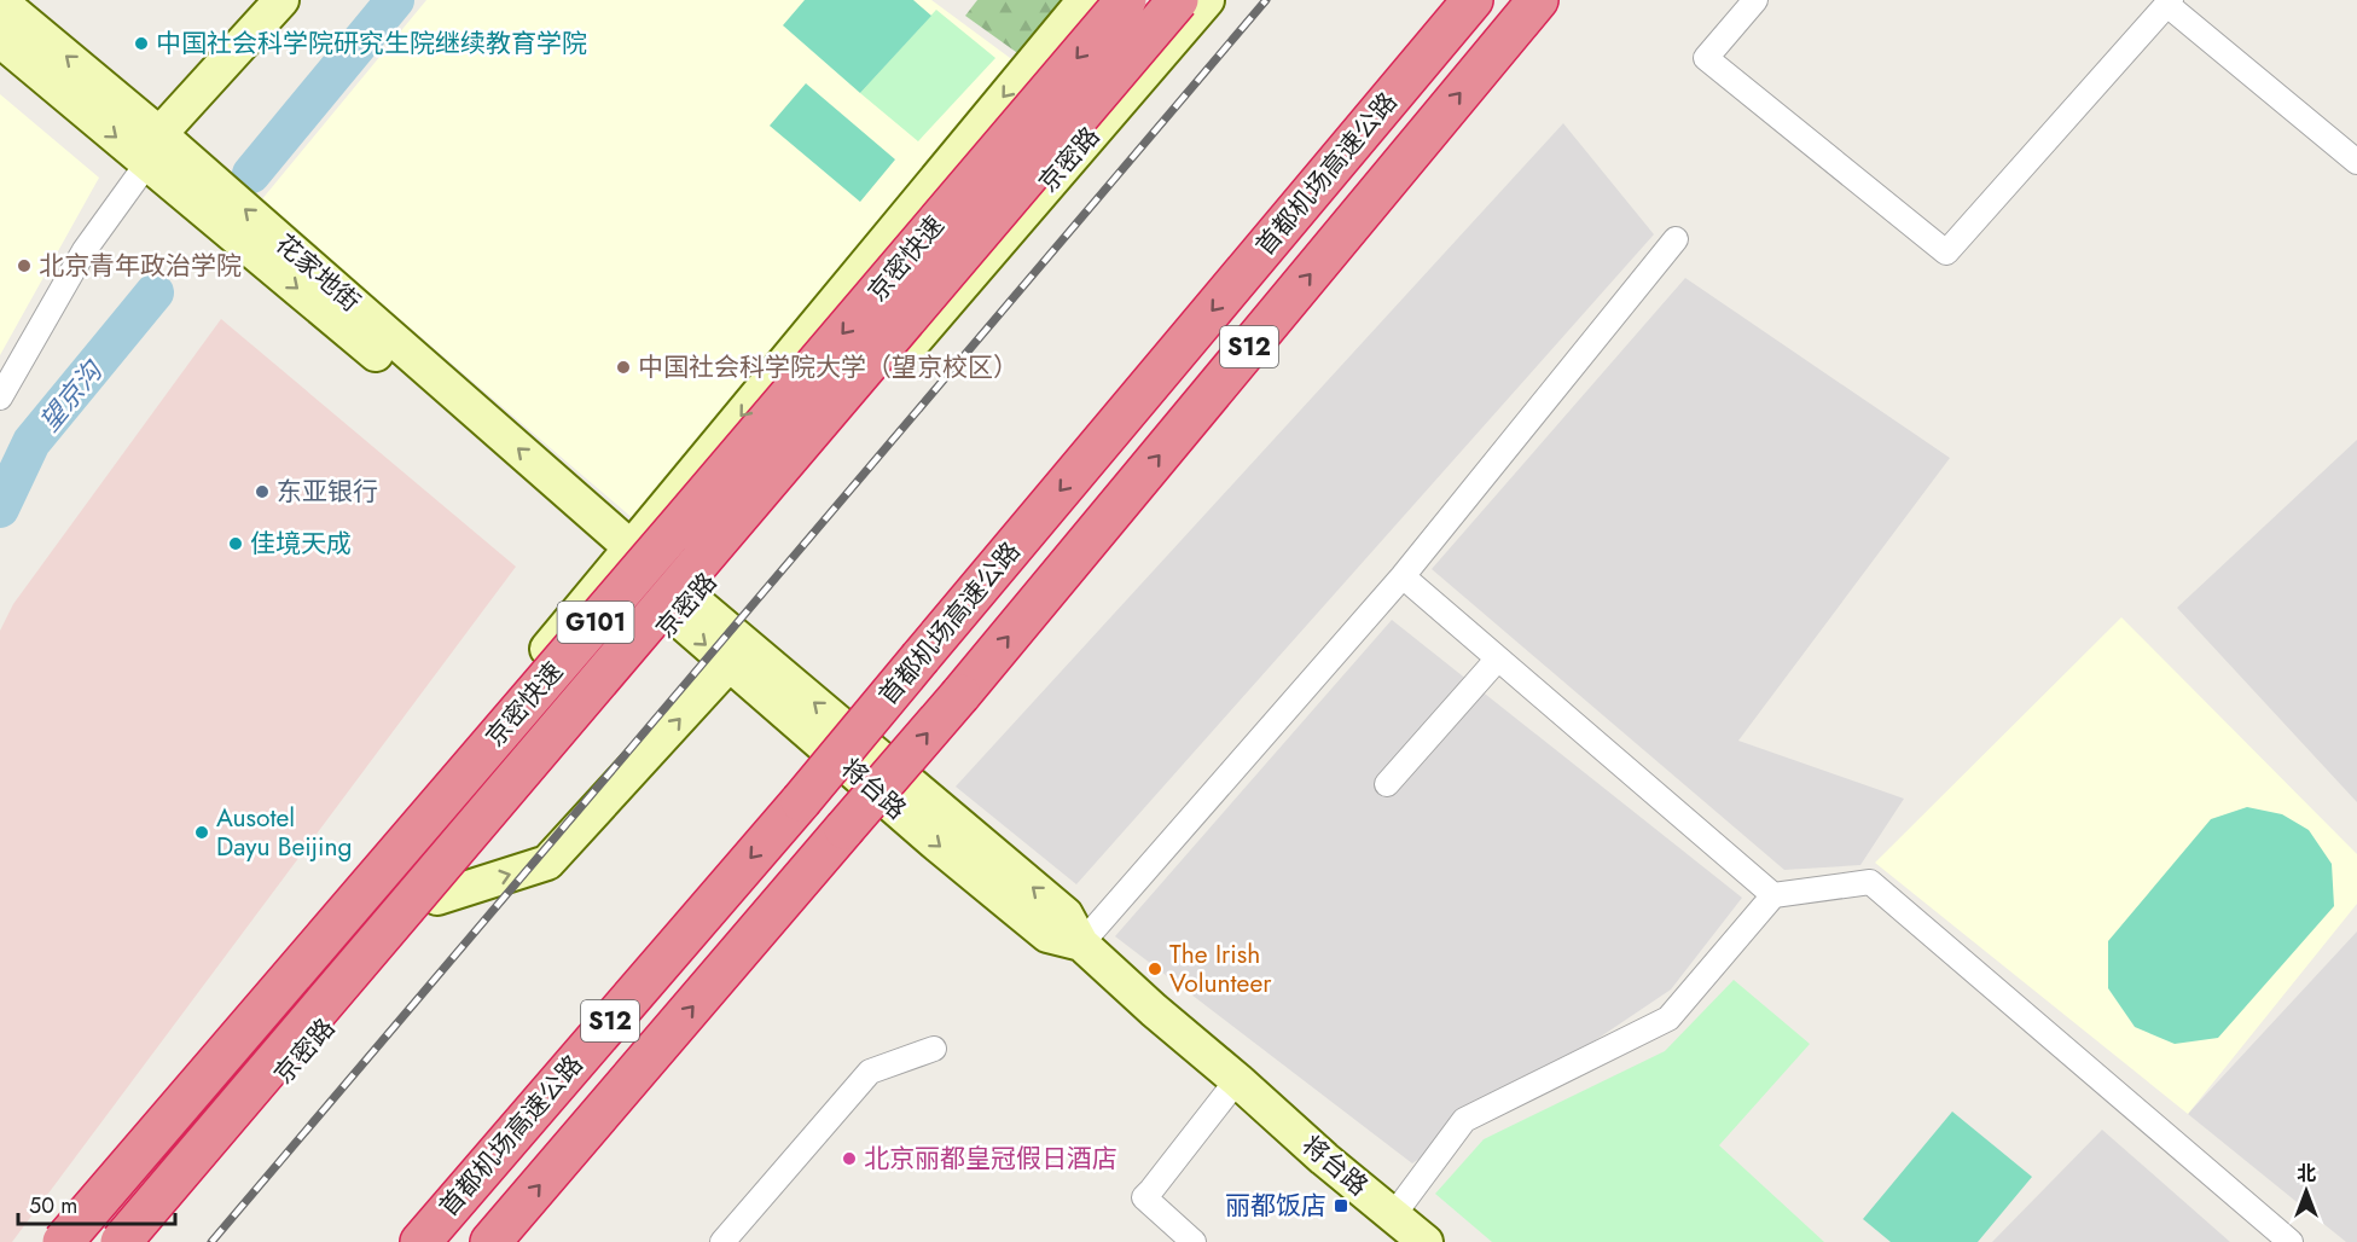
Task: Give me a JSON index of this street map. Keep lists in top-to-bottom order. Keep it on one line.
{"streets":{"highway":["首都机场高速公路","京密快速","S12","G101"],"main road":["京密路","花家地街","将台路"]},"crossings":[["京密路","花家地街"],["京密路","将台路"],["花家地街","G101"],["花家地街","将台路"]],"water":["望京沟"],"places":{"other":["中国社会科学院研究生院继续教育学院","北京青年政治学院","中国社会科学院大学（望京校区）","东亚银行","佳境天成","Ausotel Dayu Beijing","The Irish Volunteer","北京丽都皇冠假日酒店"],"transit":["丽都饭店"]},"scale_bar":"50 m","north":"top"}
